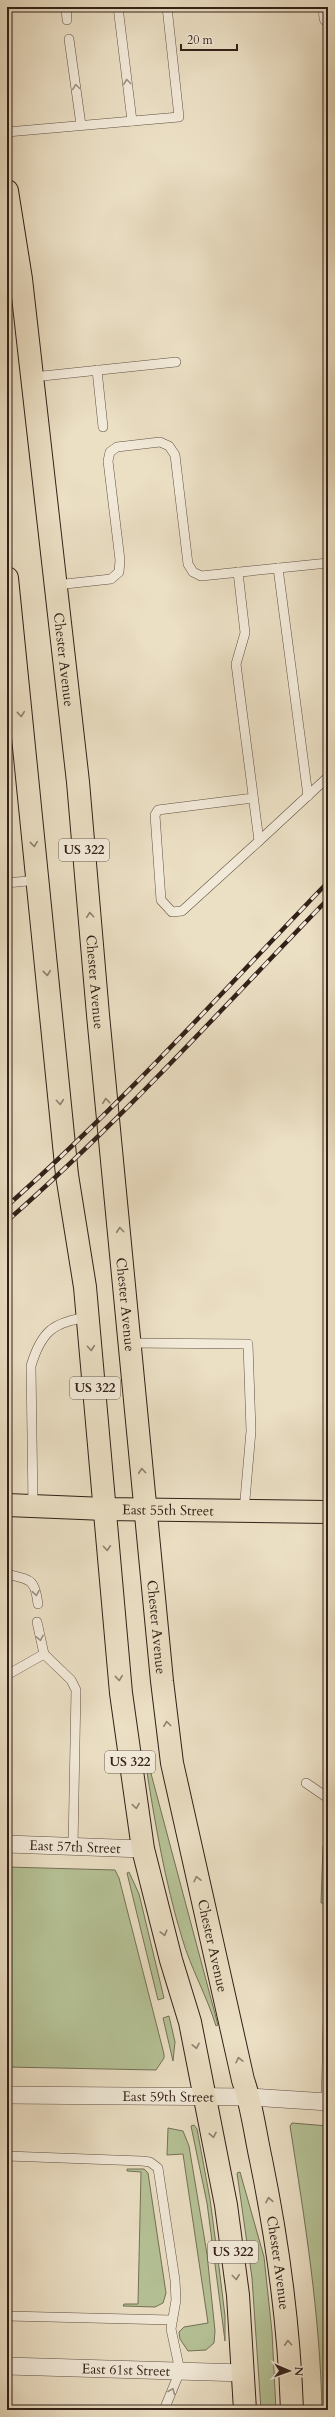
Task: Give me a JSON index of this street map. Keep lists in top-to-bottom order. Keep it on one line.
{"streets":{"main road":["Chester Avenue","US 322","East 55th Street"],"street":["East 57th Street","East 59th Street","East 61st Street"]},"crossings":[["Chester Avenue","East 55th Street"],["Chester Avenue","East 59th Street"],["US 322","East 55th Street"],["US 322","East 57th Street"],["US 322","East 59th Street"],["US 322","East 61st Street"]],"scale_bar":"20 m","north":"right"}
